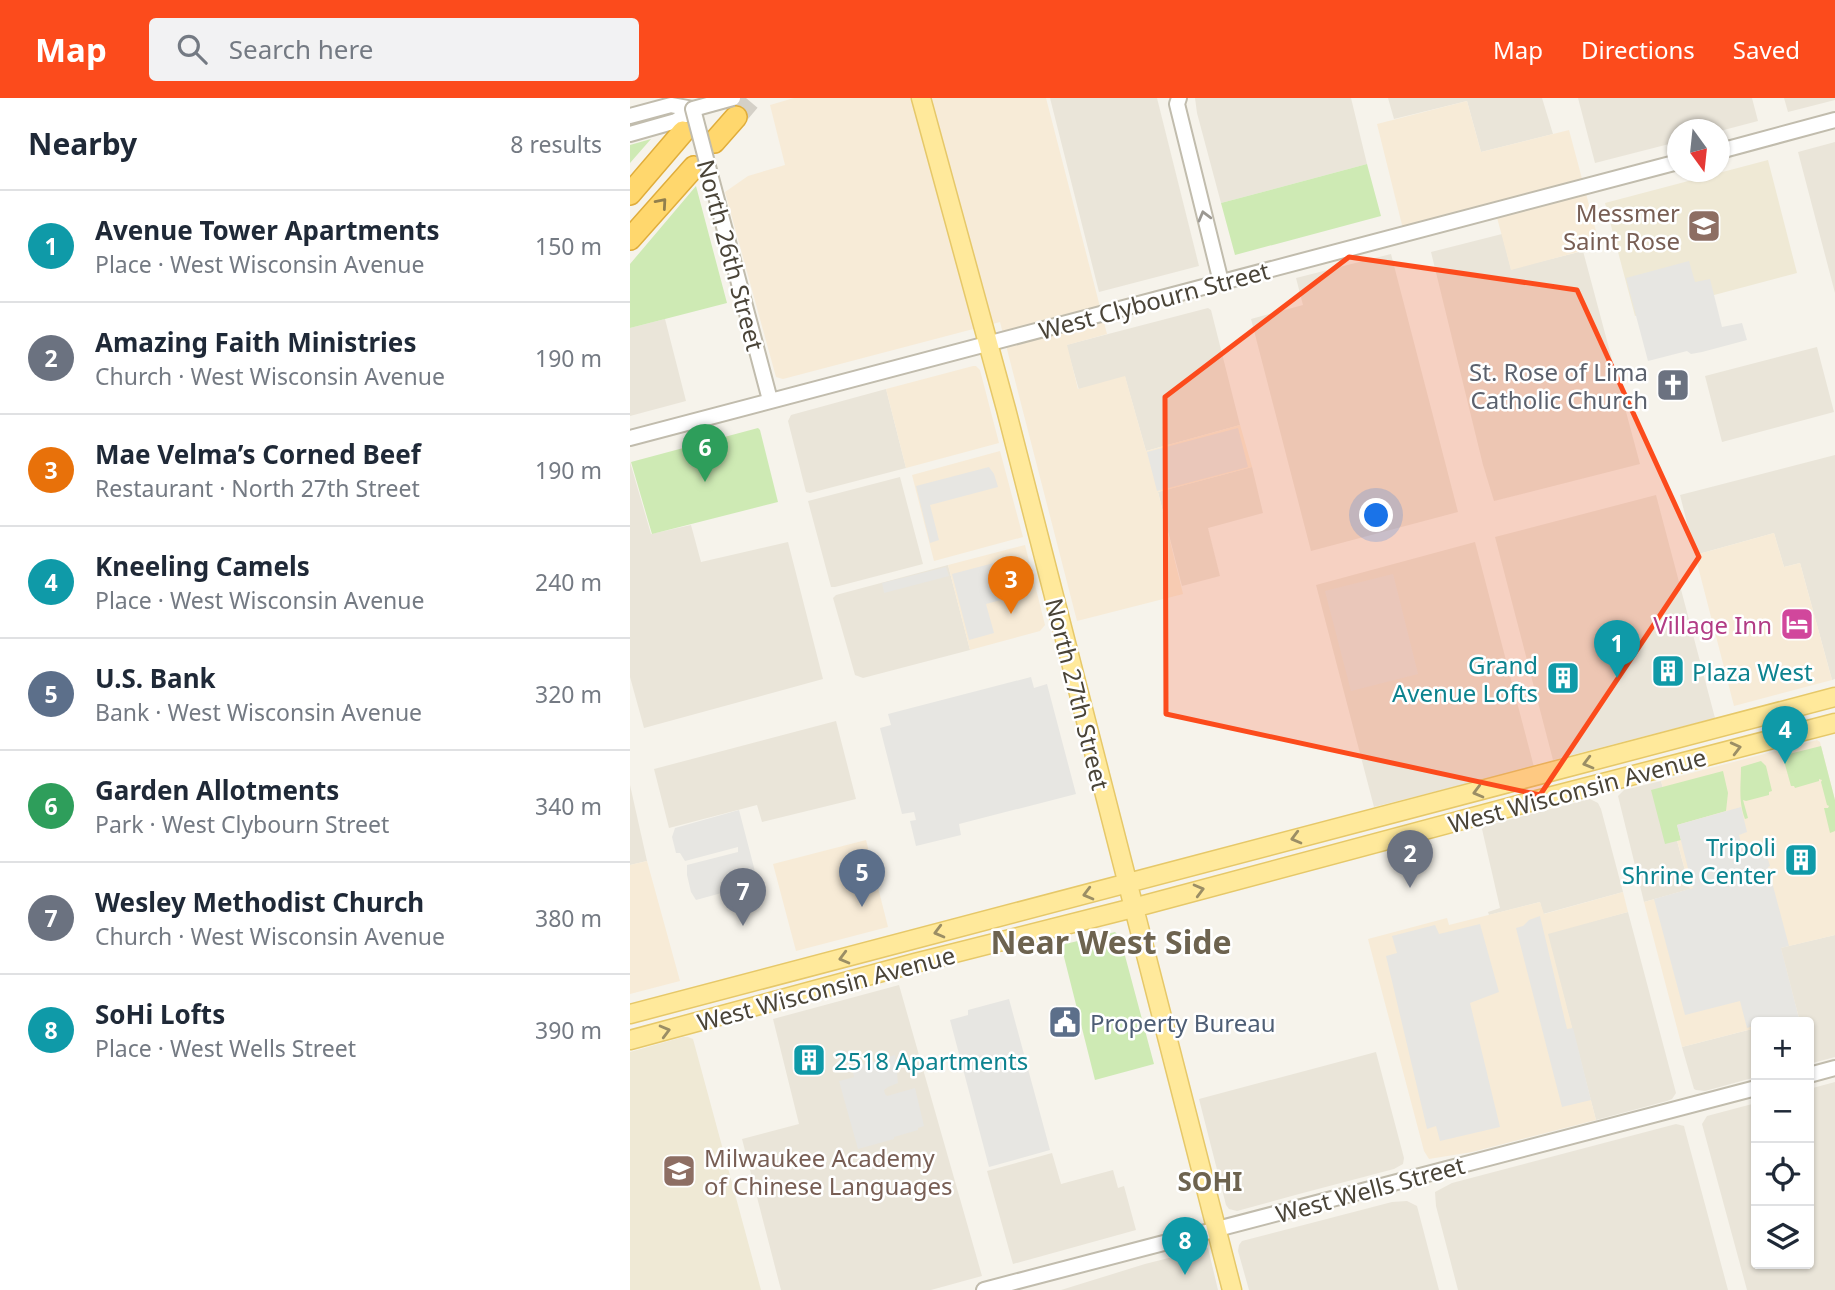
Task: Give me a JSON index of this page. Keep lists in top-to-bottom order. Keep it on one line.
{"streets":{"main road":["North 27th Street","West Wisconsin Avenue"],"street":["North 26th Street","West Clybourn Street","West Wells Street"]},"crossings":[["North 26th Street","West Clybourn Street"],["West Clybourn Street","North 27th Street"],["North 27th Street","West Wisconsin Avenue"],["North 27th Street","West Wells Street"]],"districts":["Near West Side","SOHI"],"places":{"school or university":["Messmer Saint Rose","Milwaukee Academy of Chinese Languages"],"church":["St. Rose of Lima Catholic Church"],"hotel":["Village Inn"],"building":["Plaza West","Grand Avenue Lofts","Tripoli Shrine Center","2518 Apartments"],"public building":["Property Bureau"]},"north":"bottom","page":{"header":"Map","search":"Search here","nav":["Map","Directions","Saved"],"heading":["Nearby","8 results"],"list":[{"mark":"1","name":"Avenue Tower Apartments","note":"Place · West Wisconsin Avenue","value":"150 m"},{"mark":"2","name":"Amazing Faith Ministries","note":"Church · West Wisconsin Avenue","value":"190 m"},{"mark":"3","name":"Mae Velma’s Corned Beef","note":"Restaurant · North 27th Street","value":"190 m"},{"mark":"4","name":"Kneeling Camels","note":"Place · West Wisconsin Avenue","value":"240 m"},{"mark":"5","name":"U.S. Bank","note":"Bank · West Wisconsin Avenue","value":"320 m"},{"mark":"6","name":"Garden Allotments","note":"Park · West Clybourn Street","value":"340 m"},{"mark":"7","name":"Wesley Methodist Church","note":"Church · West Wisconsin Avenue","value":"380 m"},{"mark":"8","name":"SoHi Lofts","note":"Place · West Wells Street","value":"390 m"}],"pins":["6","3","1","4","2","5","7","8"],"map_buttons":["+","−"]}}
